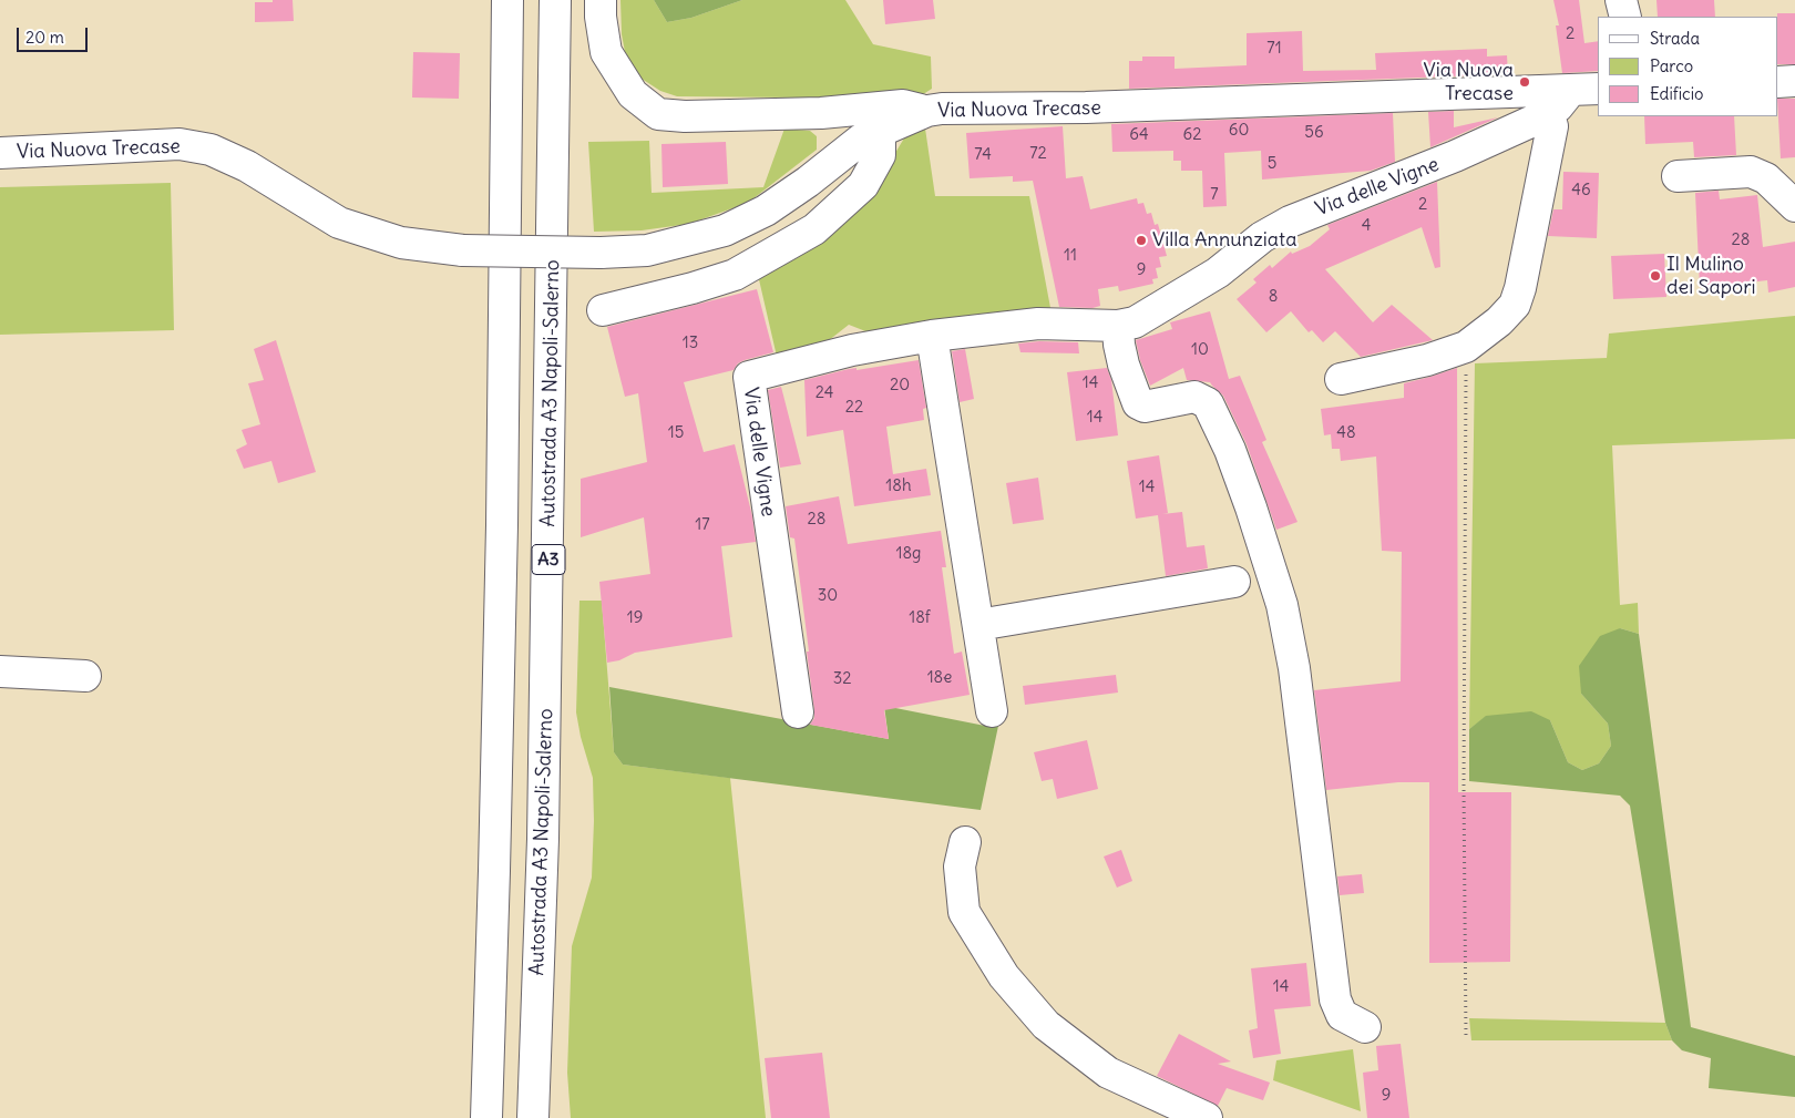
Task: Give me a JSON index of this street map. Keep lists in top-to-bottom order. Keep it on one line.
{"streets":{"main road":["Via Nuova Trecase","Via delle Vigne","Autostrada A3 Napoli-Salerno","A3"]},"crossings":[["Via Nuova Trecase","Via delle Vigne"]],"places":["Via Nuova Trecase","Villa Annunziata","Il Mulino dei Sapori"],"house_numbers":["2","71","60","56","64","62","72","74","5","46","7","2","4","28","11","9","8","13","10","14","20","24","22","14","15","48","18h","14","28","17","18g","30","19","18f","18e","32","14","9"],"legend":["Strada","Parco","Edificio"],"scale_bar":"20 m"}
